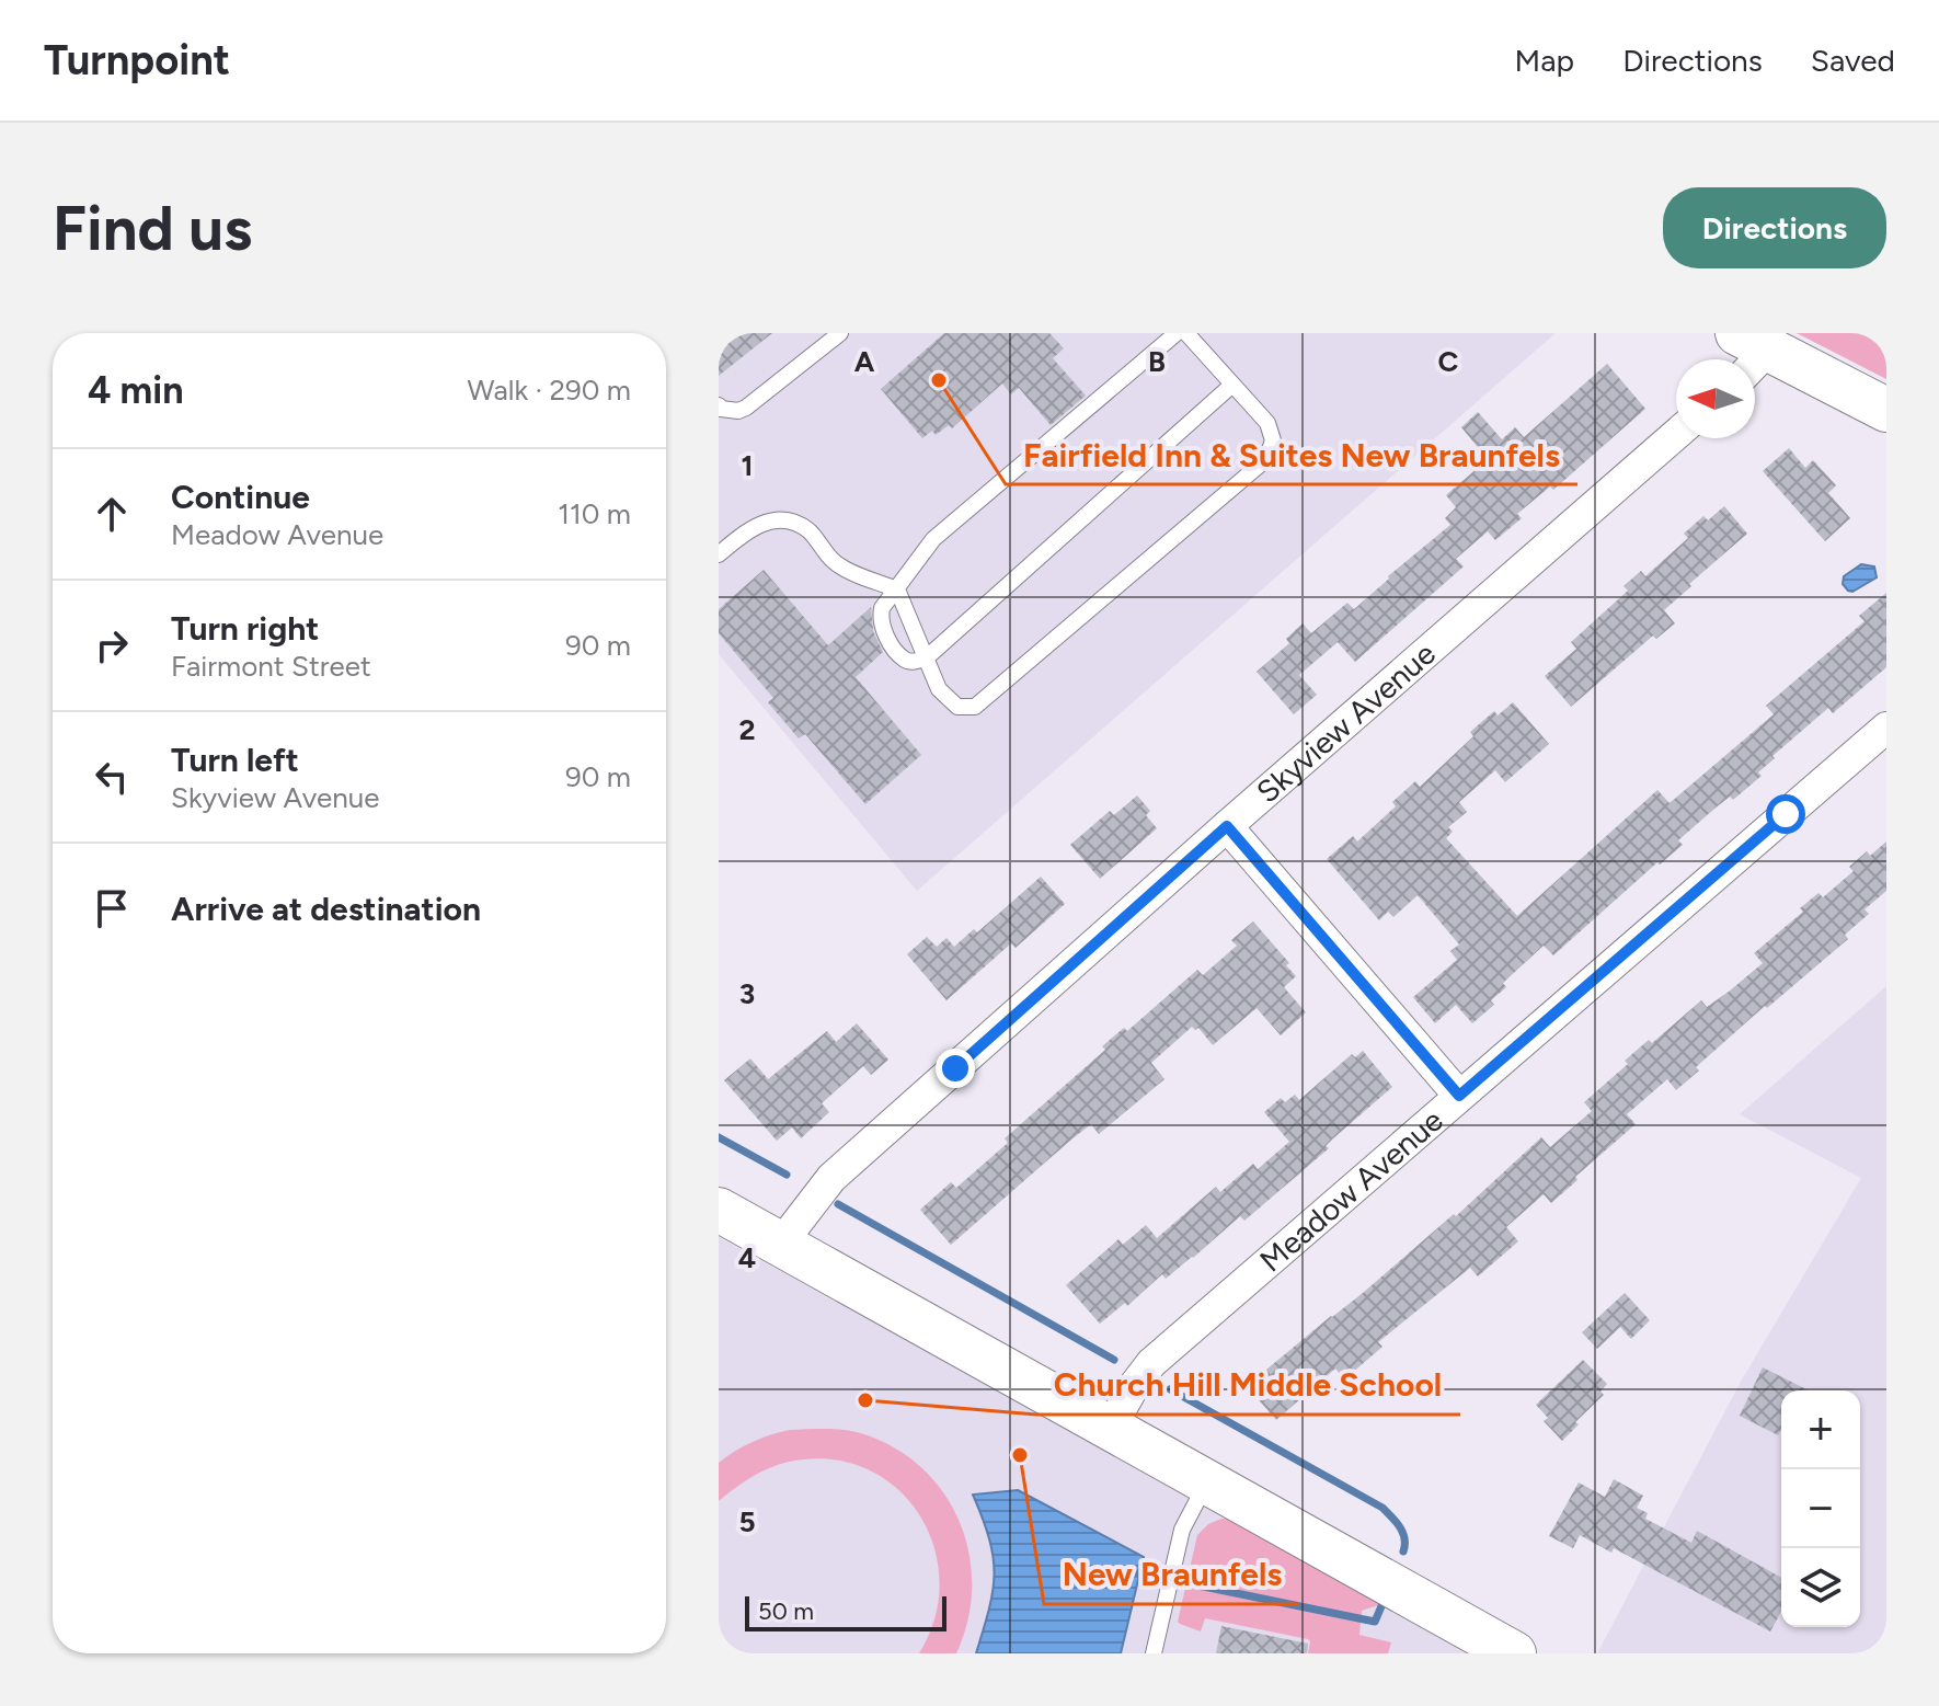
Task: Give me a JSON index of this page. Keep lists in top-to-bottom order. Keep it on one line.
{"streets":{"street":["Skyview Avenue","Meadow Avenue"]},"places":["Fairfield Inn & Suites New Braunfels","Church Hill Middle School","New Braunfels"],"scale_bar":"50 m","north":"left","page":{"header":"Turnpoint","nav":["Map","Directions","Saved"],"buttons":"Directions","title":"Find us","heading":["4 min","Walk · 290 m"],"list":[["Continue","Meadow Avenue","110 m"],["Turn right","Fairmont Street","90 m"],["Turn left","Skyview Avenue","90 m"],"Arrive at destination"],"map_buttons":["+","−"],"scale":"50 m"},"grid":{"columns":["A","B","C"],"rows":["1","2","3","4","5"]}}
